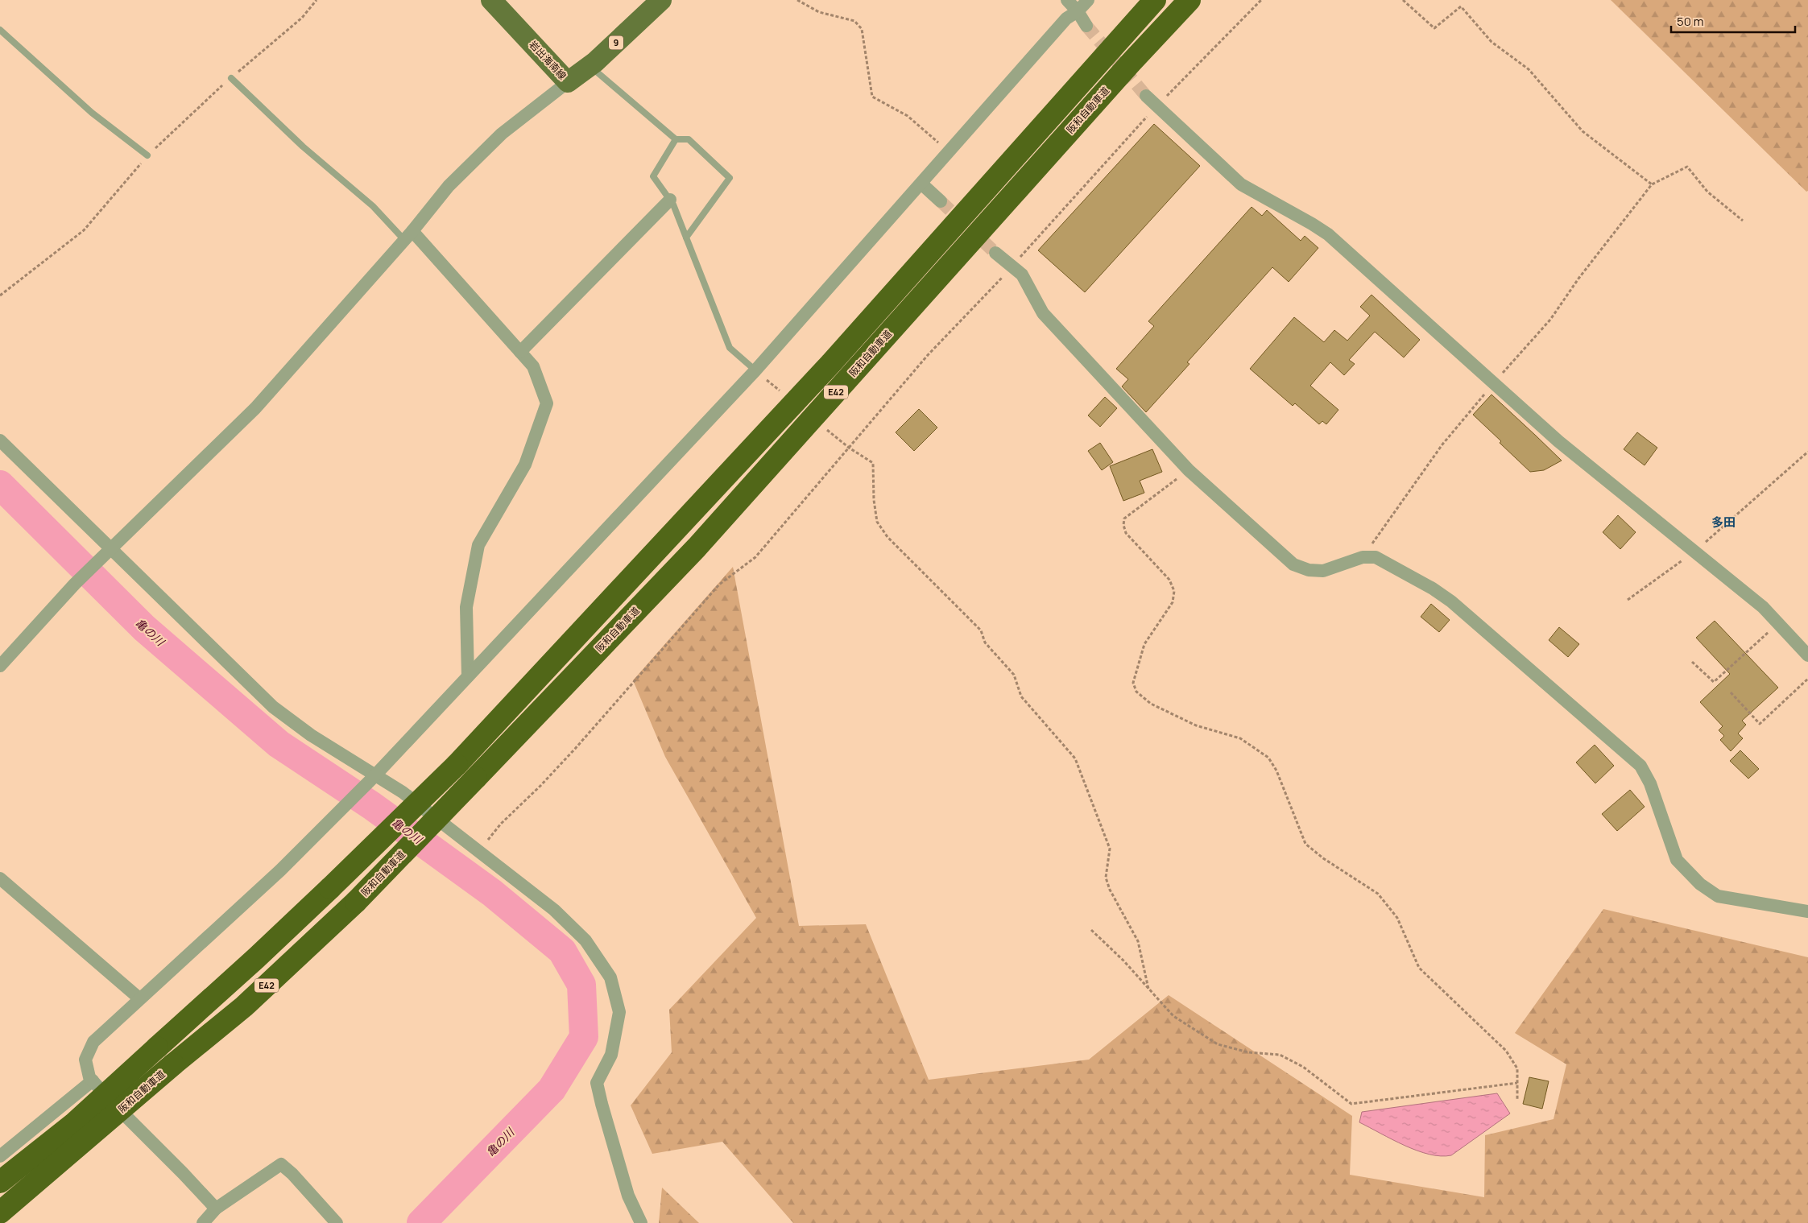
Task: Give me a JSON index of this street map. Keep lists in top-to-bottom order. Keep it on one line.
{"streets":{"highway":["阪和自動車道","E42"],"main road":["9","岩出海南線"]},"districts":["多田"],"water":["亀の川"],"scale_bar":"50 m"}
